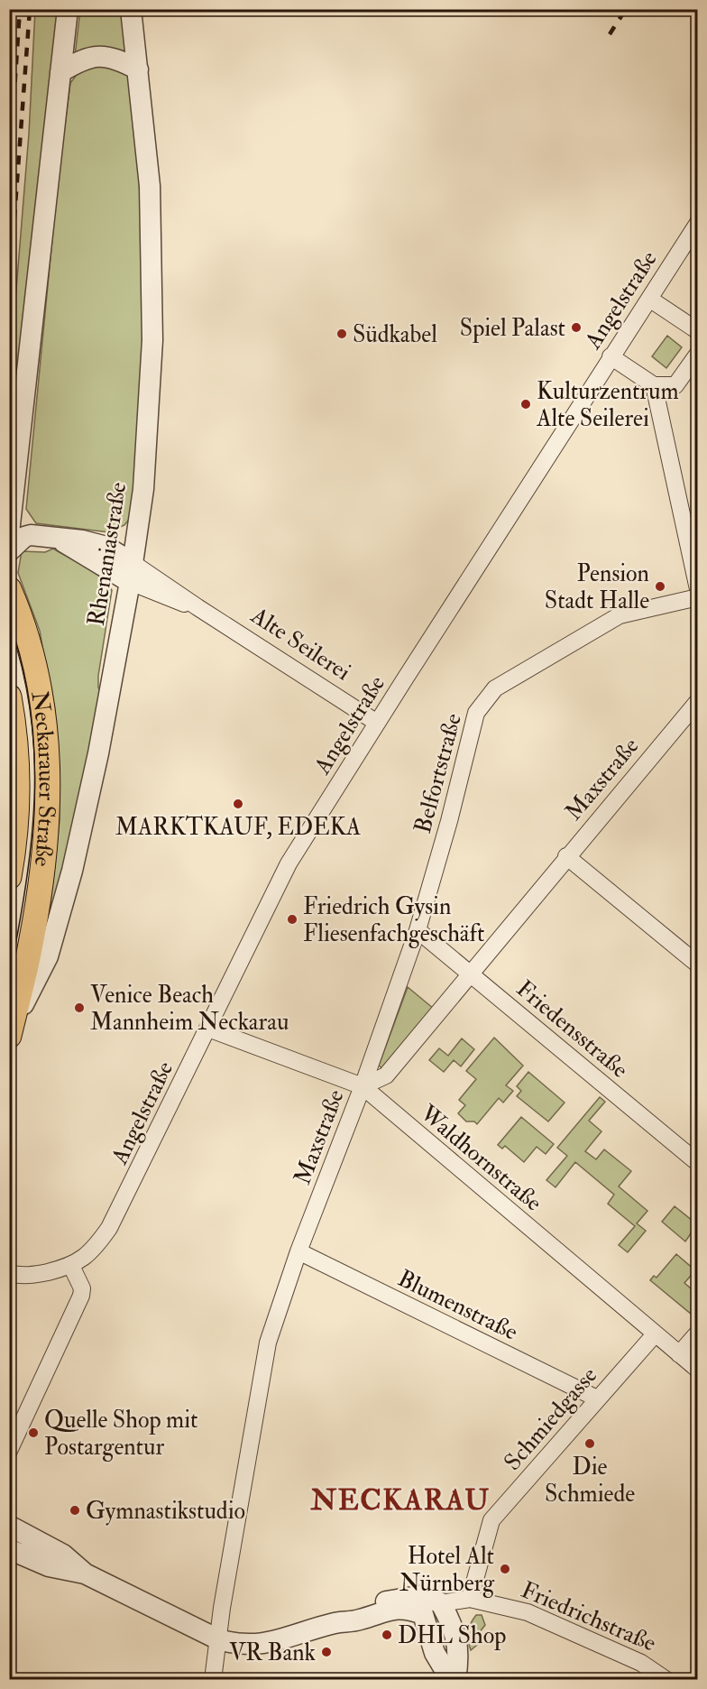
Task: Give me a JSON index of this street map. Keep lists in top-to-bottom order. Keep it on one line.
{"streets":{"main road":["Neckarauer Straße"],"street":["Angelstraße","Rhenaniastraße","Alte Seilerei","Belfortstraße","Maxstraße","Friedensstraße","Waldhornstraße","Blumenstraße","Schmiedgasse","Friedrichstraße"]},"crossings":[["Angelstraße","Alte Seilerei"],["Angelstraße","Waldhornstraße"],["Rhenaniastraße","Alte Seilerei"],["Rhenaniastraße","Neckarauer Straße"],["Belfortstraße","Maxstraße"],["Belfortstraße","Friedensstraße"],["Belfortstraße","Waldhornstraße"],["Maxstraße","Friedensstraße"],["Maxstraße","Waldhornstraße"],["Maxstraße","Blumenstraße"],["Maxstraße","Friedrichstraße"],["Waldhornstraße","Schmiedgasse"],["Blumenstraße","Schmiedgasse"],["Schmiedgasse","Friedrichstraße"]],"districts":["NECKARAU"],"places":["Spiel Palast","Südkabel","Kulturzentrum Alte Seilerei","Pension Stadt Halle","MARKTKAUF, EDEKA","Friedrich Gysin Fliesenfachgeschäft","Venice Beach Mannheim Neckarau","Quelle Shop mit Postargentur","Die Schmiede","Gymnastikstudio","Hotel Alt Nürnberg","DHL Shop","VR Bank"]}
